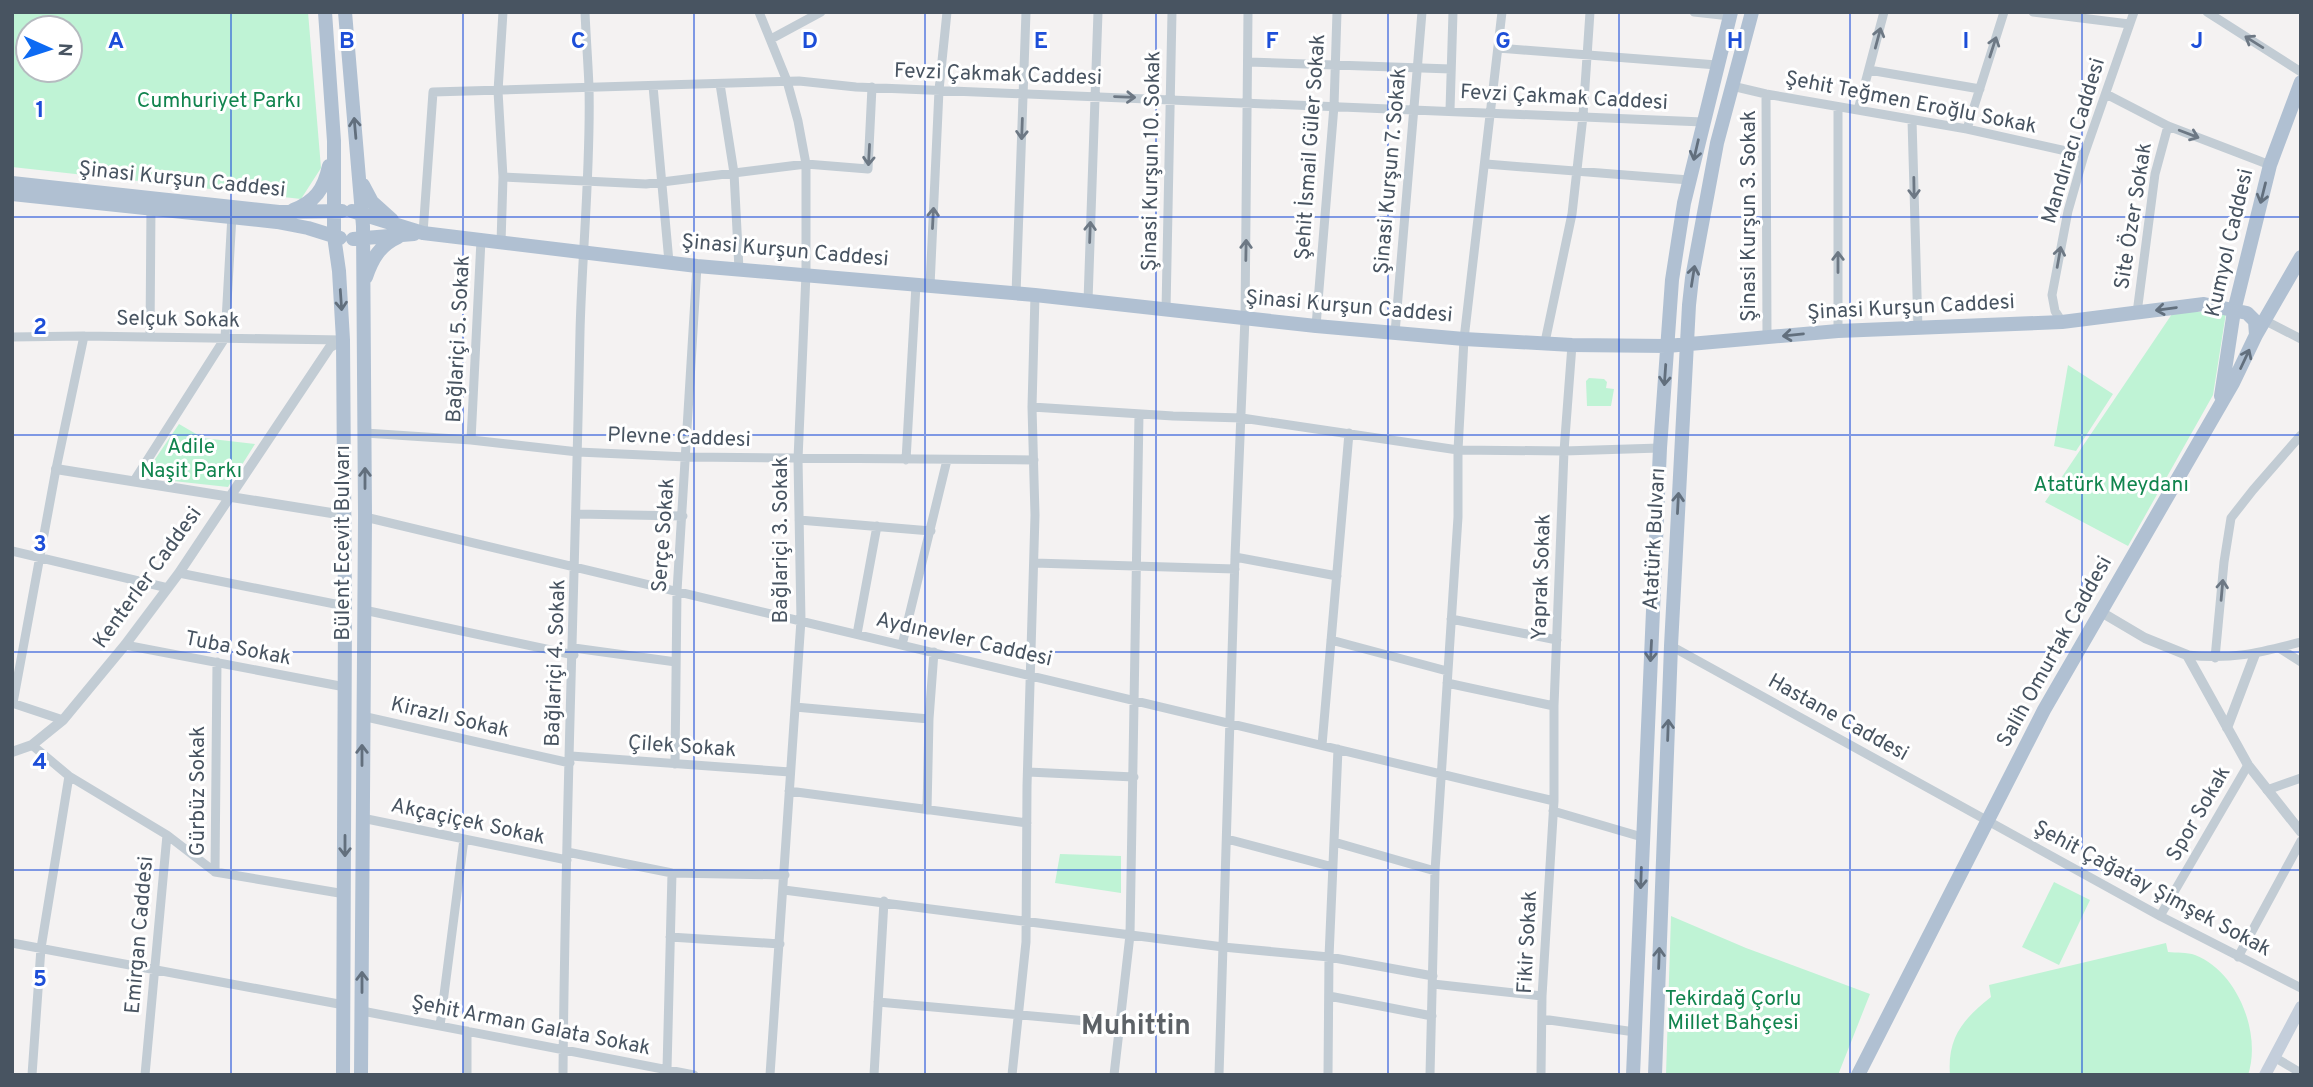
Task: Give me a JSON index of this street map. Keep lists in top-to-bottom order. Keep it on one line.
{"streets":{"main road":["Şinasi Kurşun Caddesi","Kumyol Caddesi","Atatürk Bulvarı","Bülent Ecevit Bulvarı","Salih Omurtak Caddesi"],"street":["Fevzi Çakmak Caddesi","Şehit Teğmen Eroğlu Sokak","Mandıracı Caddesi","Şehit İsmail Güler Sokak","Şinasi Kurşun 10. Sokak","Şinasi Kurşun 7. Sokak","Şinasi Kurşun 3. Sokak","Site Özer Sokak","Selçuk Sokak","Bağlariçi 5. Sokak","Plevne Caddesi","Serçe Sokak","Bağlariçi 3. Sokak","Yaprak Sokak","Kenterler Caddesi","Aydınevler Caddesi","Tuba Sokak","Bağlariçi 4. Sokak","Kirazlı Sokak","Hastane Caddesi","Çilek Sokak","Gürbüz Sokak","Spor Sokak","Akçaçiçek Sokak","Şehit Çağatay Şimşek Sokak","Emirgan Caddesi","Fikir Sokak","Şehit Arman Galata Sokak"]},"crossings":[["Fevzi Çakmak Caddesi","Şehit İsmail Güler Sokak"],["Fevzi Çakmak Caddesi","Şinasi Kurşun 10. Sokak"],["Fevzi Çakmak Caddesi","Şinasi Kurşun 7. Sokak"],["Fevzi Çakmak Caddesi","Şinasi Kurşun Caddesi"],["Fevzi Çakmak Caddesi","Atatürk Bulvarı"],["Fevzi Çakmak Caddesi","Bağlariçi 3. Sokak"],["Fevzi Çakmak Caddesi","Bağlariçi 4. Sokak"],["Şehit Teğmen Eroğlu Sokak","Mandıracı Caddesi"],["Şehit Teğmen Eroğlu Sokak","Şinasi Kurşun 3. Sokak"],["Şehit Teğmen Eroğlu Sokak","Atatürk Bulvarı"],["Mandıracı Caddesi","Şinasi Kurşun Caddesi"],["Şehit İsmail Güler Sokak","Şinasi Kurşun Caddesi"],["Şinasi Kurşun 10. Sokak","Şinasi Kurşun Caddesi"],["Şinasi Kurşun 7. Sokak","Şinasi Kurşun Caddesi"],["Şinasi Kurşun Caddesi","Şinasi Kurşun 3. Sokak"],["Şinasi Kurşun Caddesi","Site Özer Sokak"],["Şinasi Kurşun Caddesi","Kumyol Caddesi"],["Şinasi Kurşun Caddesi","Bağlariçi 5. Sokak"],["Şinasi Kurşun Caddesi","Serçe Sokak"],["Şinasi Kurşun Caddesi","Atatürk Bulvarı"],["Şinasi Kurşun Caddesi","Bağlariçi 3. Sokak"],["Şinasi Kurşun Caddesi","Bülent Ecevit Bulvarı"],["Şinasi Kurşun Caddesi","Yaprak Sokak"],["Şinasi Kurşun Caddesi","Salih Omurtak Caddesi"],["Şinasi Kurşun Caddesi","Bağlariçi 4. Sokak"],["Kumyol Caddesi","Salih Omurtak Caddesi"],["Selçuk Sokak","Bülent Ecevit Bulvarı"],["Selçuk Sokak","Kenterler Caddesi"],["Bağlariçi 5. Sokak","Plevne Caddesi"],["Plevne Caddesi","Serçe Sokak"],["Plevne Caddesi","Bağlariçi 3. Sokak"],["Plevne Caddesi","Bülent Ecevit Bulvarı"],["Plevne Caddesi","Bağlariçi 4. Sokak"],["Serçe Sokak","Aydınevler Caddesi"],["Serçe Sokak","Çilek Sokak"],["Atatürk Bulvarı","Aydınevler Caddesi"],["Atatürk Bulvarı","Hastane Caddesi"],["Bağlariçi 3. Sokak","Aydınevler Caddesi"],["Bağlariçi 3. Sokak","Çilek Sokak"],["Bağlariçi 3. Sokak","Akçaçiçek Sokak"],["Bülent Ecevit Bulvarı","Kenterler Caddesi"],["Bülent Ecevit Bulvarı","Aydınevler Caddesi"],["Bülent Ecevit Bulvarı","Tuba Sokak"],["Bülent Ecevit Bulvarı","Kirazlı Sokak"],["Bülent Ecevit Bulvarı","Gürbüz Sokak"],["Bülent Ecevit Bulvarı","Akçaçiçek Sokak"],["Bülent Ecevit Bulvarı","Şehit Arman Galata Sokak"],["Yaprak Sokak","Aydınevler Caddesi"],["Yaprak Sokak","Fikir Sokak"],["Kenterler Caddesi","Tuba Sokak"],["Kenterler Caddesi","Emirgan Caddesi"],["Aydınevler Caddesi","Bağlariçi 4. Sokak"],["Aydınevler Caddesi","Fikir Sokak"],["Tuba Sokak","Gürbüz Sokak"],["Salih Omurtak Caddesi","Hastane Caddesi"],["Salih Omurtak Caddesi","Şehit Çağatay Şimşek Sokak"],["Bağlariçi 4. Sokak","Kirazlı Sokak"],["Bağlariçi 4. Sokak","Çilek Sokak"],["Bağlariçi 4. Sokak","Akçaçiçek Sokak"],["Bağlariçi 4. Sokak","Şehit Arman Galata Sokak"],["Kirazlı Sokak","Çilek Sokak"],["Hastane Caddesi","Şehit Çağatay Şimşek Sokak"],["Spor Sokak","Şehit Çağatay Şimşek Sokak"]],"one_way":["Mandıracı Caddesi","Kumyol Caddesi"],"districts":["Muhittin"],"parks":["Cumhuriyet Parkı","Adile Naşit Parkı","Atatürk Meydanı","Tekirdağ Çorlu Millet Bahçesi"],"north":"right","grid":{"columns":["A","B","C","D","E","F","G","H","I","J"],"rows":["1","2","3","4","5"]}}
